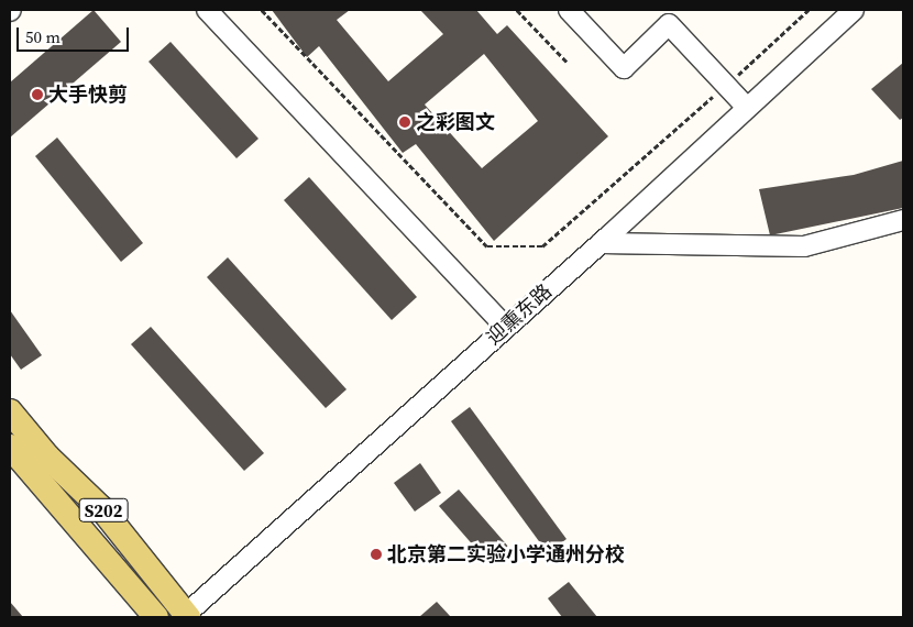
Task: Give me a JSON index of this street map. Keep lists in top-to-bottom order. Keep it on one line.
{"streets":{"main road":["S202"],"street":["迎熏东路"]},"crossings":[["迎熏东路","S202"]],"places":["大手快剪","之彩图文","北京第二实验小学通州分校"],"scale_bar":"50 m"}
